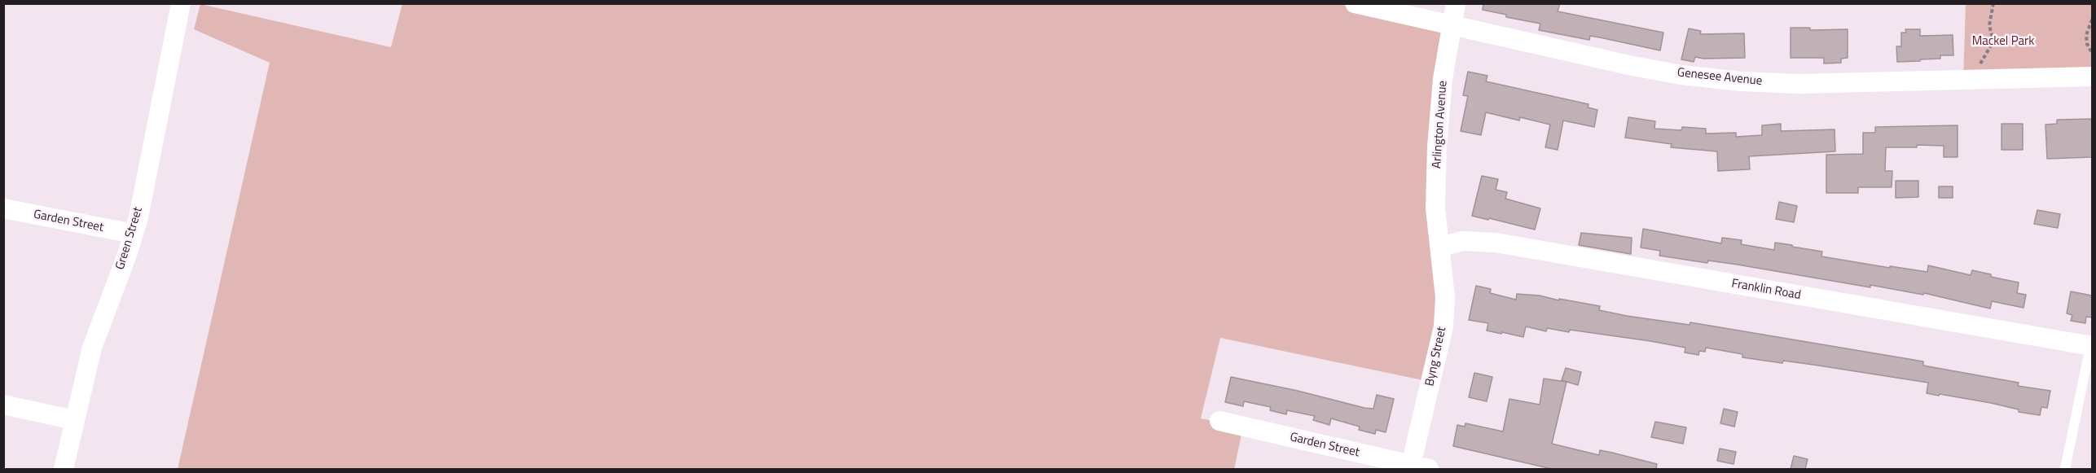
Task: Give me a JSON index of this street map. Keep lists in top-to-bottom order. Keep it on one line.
{"streets":{"street":["Genesee Avenue","Arlington Avenue","Garden Street","Green Street","Franklin Road","Byng Street"]},"crossings":[["Genesee Avenue","Arlington Avenue"],["Arlington Avenue","Franklin Road"],["Arlington Avenue","Byng Street"],["Garden Street","Green Street"],["Garden Street","Byng Street"],["Franklin Road","Byng Street"]],"parks":["Mackel Park"]}
